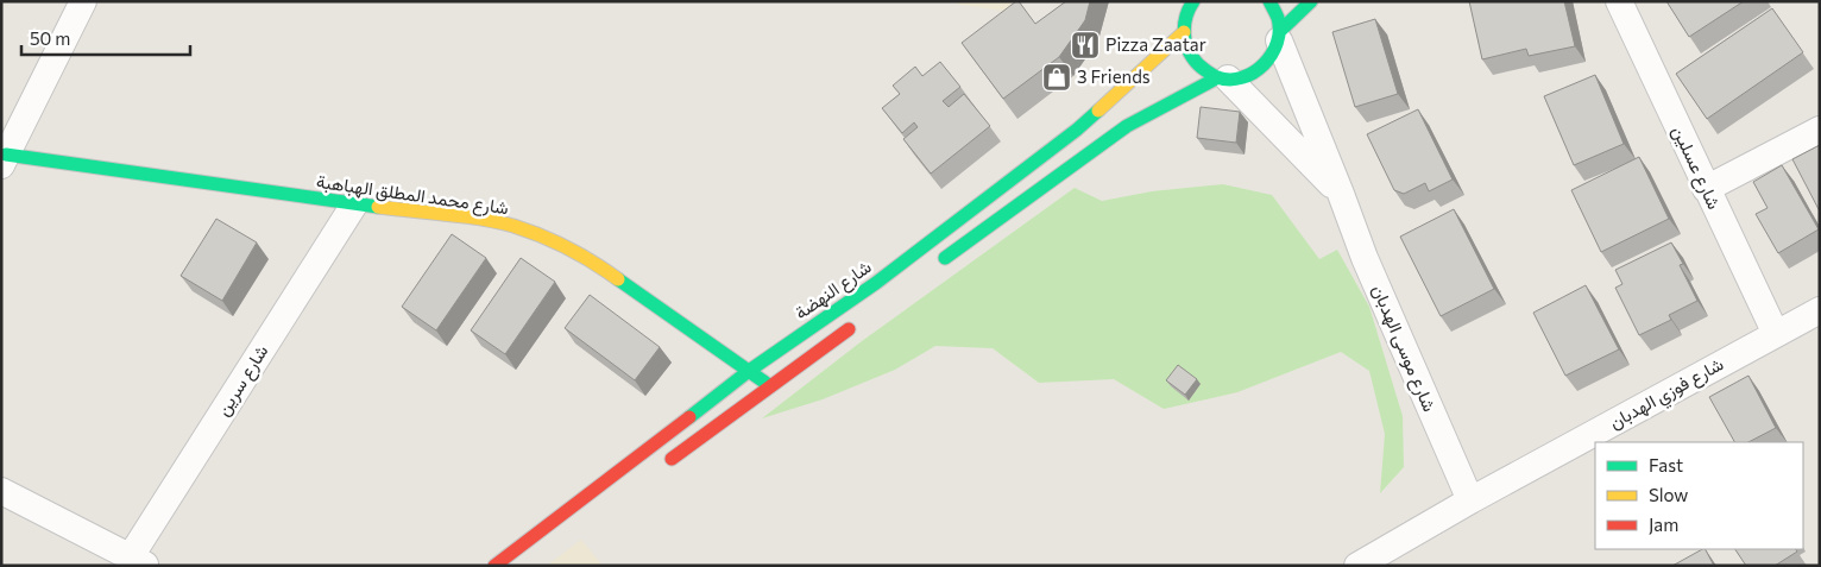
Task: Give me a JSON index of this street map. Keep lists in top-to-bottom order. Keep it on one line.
{"streets":{"street":["شارع عسلين","شارع محمد المطلق الهباهبة","شارع النهضة","شارع موسى الهدبان","شارع سرين","شارع فوزي الهدبان"]},"crossings":[["شارع عسلين","شارع فوزي الهدبان"],["شارع محمد المطلق الهباهبة","شارع النهضة"],["شارع محمد المطلق الهباهبة","شارع سرين"],["شارع موسى الهدبان","شارع فوزي الهدبان"]],"places":{"restaurant":["Pizza Zaatar"],"shop":["3 Friends"]},"legend":["Fast","Slow","Jam"],"scale_bar":"50 m"}
